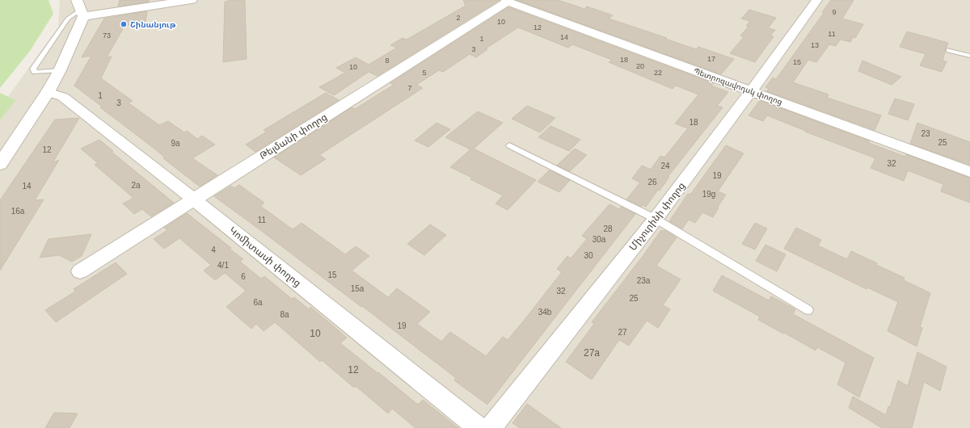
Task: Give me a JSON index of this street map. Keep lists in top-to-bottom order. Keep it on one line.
{"streets":{"street":["Պետրոզավոդսկ փողոց","Թելմանի փողոց","Միչուրինի փողոց","Կոմիտասի փողոց"]},"crossings":[["Պետրոզավոդսկ փողոց","Թելմանի փողոց"],["Պետրոզավոդսկ փողոց","Միչուրինի փողոց"],["Թելմանի փողոց","Կոմիտասի փողոց"]],"places":["Շինանյութ"],"house_numbers":["9","2","10","12","11","73","14","1","13","3","17","18","8","15","20","10","5","22","7","1","3","18","23","25","9a","12","32","24","19","26","2a","14","19g","16a","11","28","30a","4","30","4/1","15","6","23a","15a","32","25","6a","34b","8a","19","27","10","27a","12"]}
